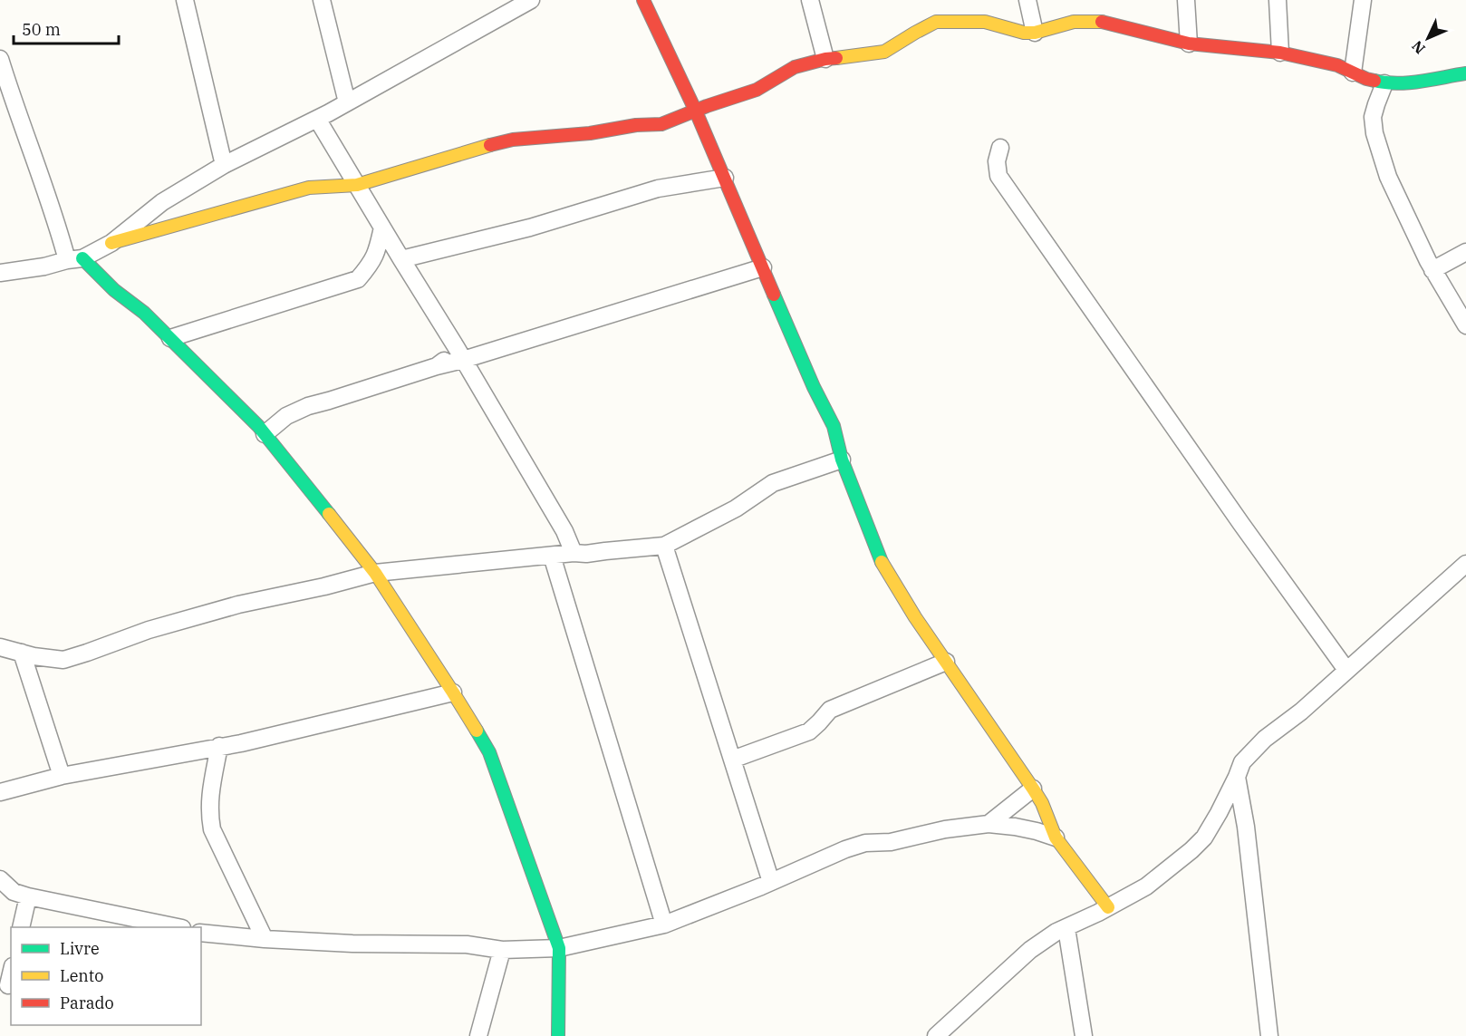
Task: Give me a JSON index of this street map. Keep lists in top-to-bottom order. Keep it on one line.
{"legend":["Livre","Lento","Parado"],"scale_bar":"50 m","north":"bottom left"}
